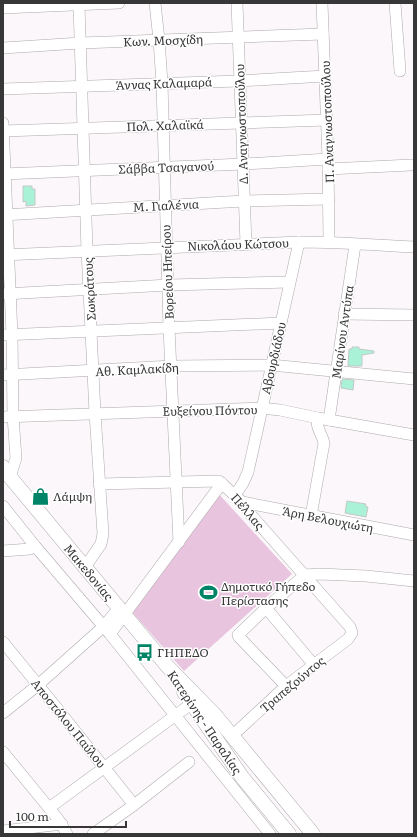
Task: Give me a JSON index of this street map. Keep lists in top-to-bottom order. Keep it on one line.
{"streets":{"main road":["Μακεδονίας","Κατερίνης - Παραλίας"],"street":["Κων. Μοσχίδη","Άννας Καλαμαρά","Π. Αναγνωστοπούλου","Δ. Αναγνωστοπούλου","Πολ. Χαλαϊκά","Σάββα Τσαγανού","Μ. Γιαλένια","Νικολάου Κώτσου","Βορείου Ηπείρου","Σωκράτους","Μαρίνου Αντύπα","Αβουρδιάδου","Αθ. Καμλακίδη","Ευξείνου Πόντου","Πέλλας","Άρη Βελουχιώτη","Τραπεζούντος","Αποστόλου Παύλου"]},"crossings":[["Κων. Μοσχίδη","Π. Αναγνωστοπούλου"],["Κων. Μοσχίδη","Δ. Αναγνωστοπούλου"],["Κων. Μοσχίδη","Βορείου Ηπείρου"],["Κων. Μοσχίδη","Σωκράτους"],["Άννας Καλαμαρά","Π. Αναγνωστοπούλου"],["Άννας Καλαμαρά","Δ. Αναγνωστοπούλου"],["Άννας Καλαμαρά","Βορείου Ηπείρου"],["Άννας Καλαμαρά","Σωκράτους"],["Π. Αναγνωστοπούλου","Πολ. Χαλαϊκά"],["Π. Αναγνωστοπούλου","Σάββα Τσαγανού"],["Π. Αναγνωστοπούλου","Μ. Γιαλένια"],["Π. Αναγνωστοπούλου","Νικολάου Κώτσου"],["Δ. Αναγνωστοπούλου","Πολ. Χαλαϊκά"],["Δ. Αναγνωστοπούλου","Σάββα Τσαγανού"],["Δ. Αναγνωστοπούλου","Μ. Γιαλένια"],["Δ. Αναγνωστοπούλου","Νικολάου Κώτσου"],["Πολ. Χαλαϊκά","Βορείου Ηπείρου"],["Πολ. Χαλαϊκά","Σωκράτους"],["Σάββα Τσαγανού","Βορείου Ηπείρου"],["Σάββα Τσαγανού","Σωκράτους"],["Μ. Γιαλένια","Βορείου Ηπείρου"],["Μ. Γιαλένια","Σωκράτους"],["Νικολάου Κώτσου","Βορείου Ηπείρου"],["Νικολάου Κώτσου","Σωκράτους"],["Νικολάου Κώτσου","Μαρίνου Αντύπα"],["Νικολάου Κώτσου","Αβουρδιάδου"],["Βορείου Ηπείρου","Αθ. Καμλακίδη"],["Βορείου Ηπείρου","Ευξείνου Πόντου"],["Βορείου Ηπείρου","Πέλλας"],["Σωκράτους","Αθ. Καμλακίδη"],["Σωκράτους","Ευξείνου Πόντου"],["Σωκράτους","Πέλλας"],["Σωκράτους","Μακεδονίας"],["Μαρίνου Αντύπα","Αθ. Καμλακίδη"],["Μαρίνου Αντύπα","Ευξείνου Πόντου"],["Μαρίνου Αντύπα","Άρη Βελουχιώτη"],["Αβουρδιάδου","Αθ. Καμλακίδη"],["Αβουρδιάδου","Ευξείνου Πόντου"],["Αβουρδιάδου","Πέλλας"],["Αβουρδιάδου","Άρη Βελουχιώτη"],["Πέλλας","Άρη Βελουχιώτη"],["Πέλλας","Τραπεζούντος"],["Μακεδονίας","Κατερίνης - Παραλίας"],["Τραπεζούντος","Κατερίνης - Παραλίας"]],"places":{"shop":["Λάμψη"],"sports":["Δημοτικό Γήπεδο Περίστασης"],"bus stop":["ΓΗΠΕΔΟ"]},"scale_bar":"100 m"}
